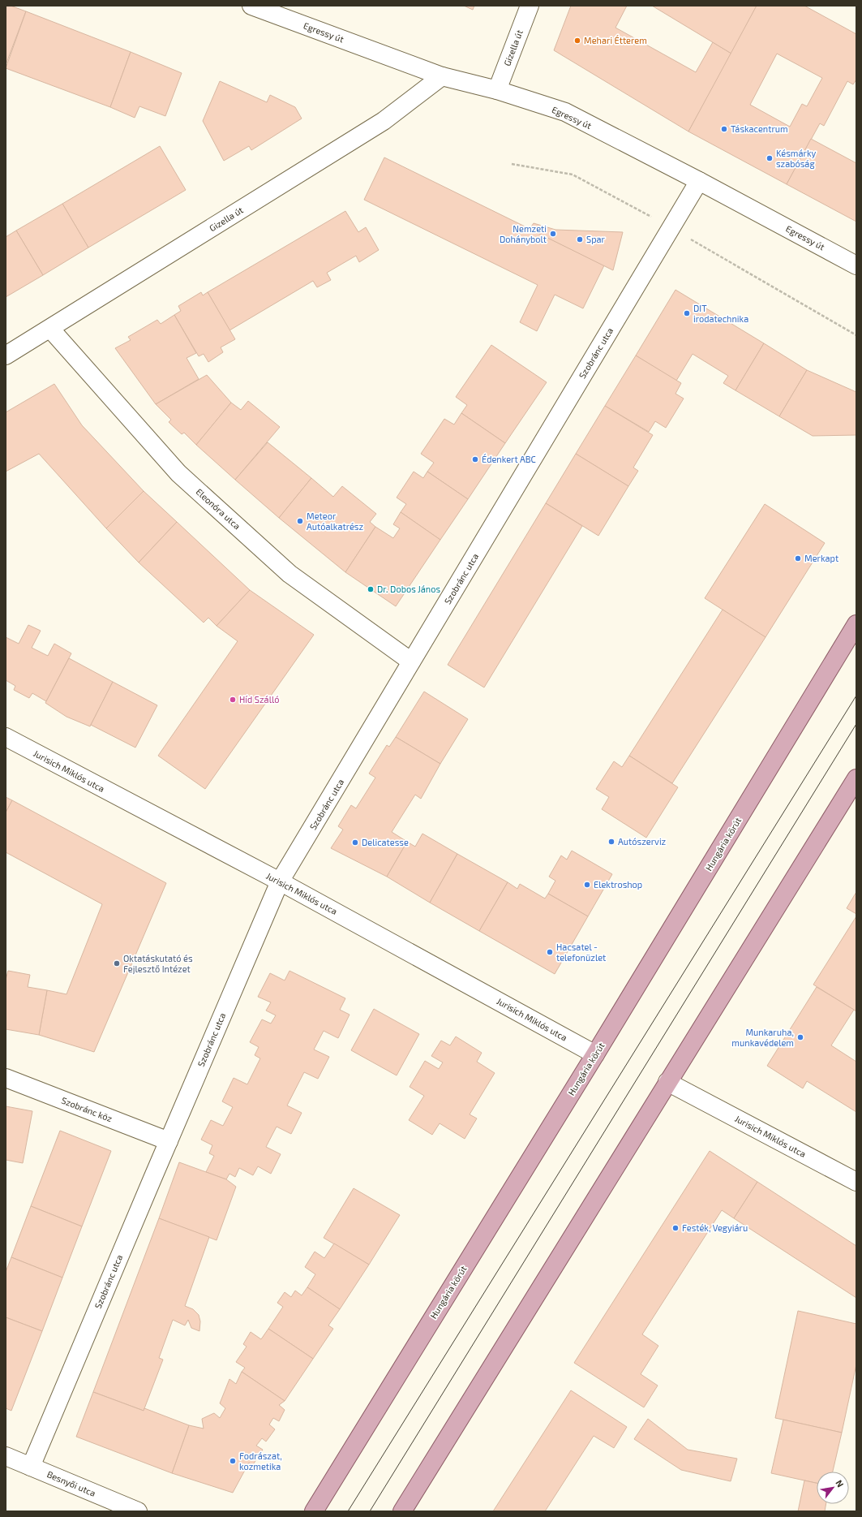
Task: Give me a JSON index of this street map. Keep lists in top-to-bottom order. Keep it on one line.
{"streets":{"main road":["Hungária körút"],"street":["Egressy út","Gizella út","Szobránc utca","Eleonóra utca","Jurisich Miklós utca","Szobránc köz","Besnyői utca"]},"crossings":[["Egressy út","Gizella út"],["Egressy út","Szobránc utca"],["Gizella út","Eleonóra utca"],["Szobránc utca","Eleonóra utca"],["Szobránc utca","Jurisich Miklós utca"],["Szobránc utca","Szobránc köz"],["Szobránc utca","Besnyői utca"],["Jurisich Miklós utca","Hungária körút"]],"places":["Mehari Étterem","Táskacentrum","Késmárky szabóság","Nemzeti Dohánybolt","Spar","DIT irodatechnika","Édenkert ABC","Meteor Autóalkatrész","Merkapt","Dr. Dobos János","Híd Szálló","Autószerviz","Delicatesse","Elektroshop","Hacsatel - telefonüzlet","Oktatáskutató és Fejlesztő Intézet","Munkaruha, munkavédelem","Festék, Vegyiáru","Fodrászat, kozmetika"],"north":"top right"}
